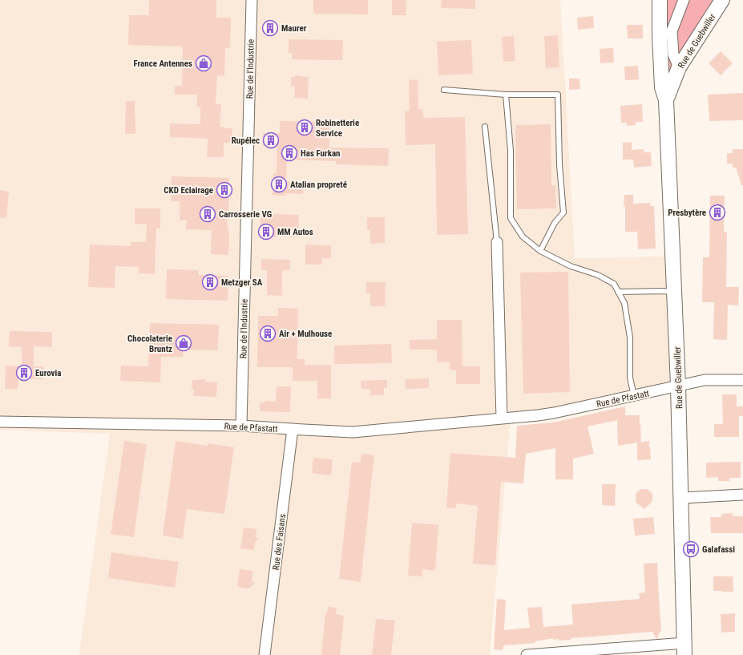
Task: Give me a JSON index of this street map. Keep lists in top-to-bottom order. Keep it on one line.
{"streets":{"main road":["Rue de Guebwiller"],"street":["Rue de l'Industrie","Rue de Pfastatt","Rue des Faisans"]},"crossings":[["Rue de Guebwiller","Rue de Pfastatt"],["Rue de l'Industrie","Rue de Pfastatt"],["Rue de Pfastatt","Rue des Faisans"]],"places":{"building":["Maurer","Robinetterie Service","Rupélec","Has Furkan","Atalian propreté","CKD Eclairage","Presbytère","Carrosserie VG","MM Autos","Metzger SA","Air + Mulhouse","Eurovia"],"shop":["France Antennes","Chocolaterie Bruntz"],"bus stop":["Galafassi"]}}
